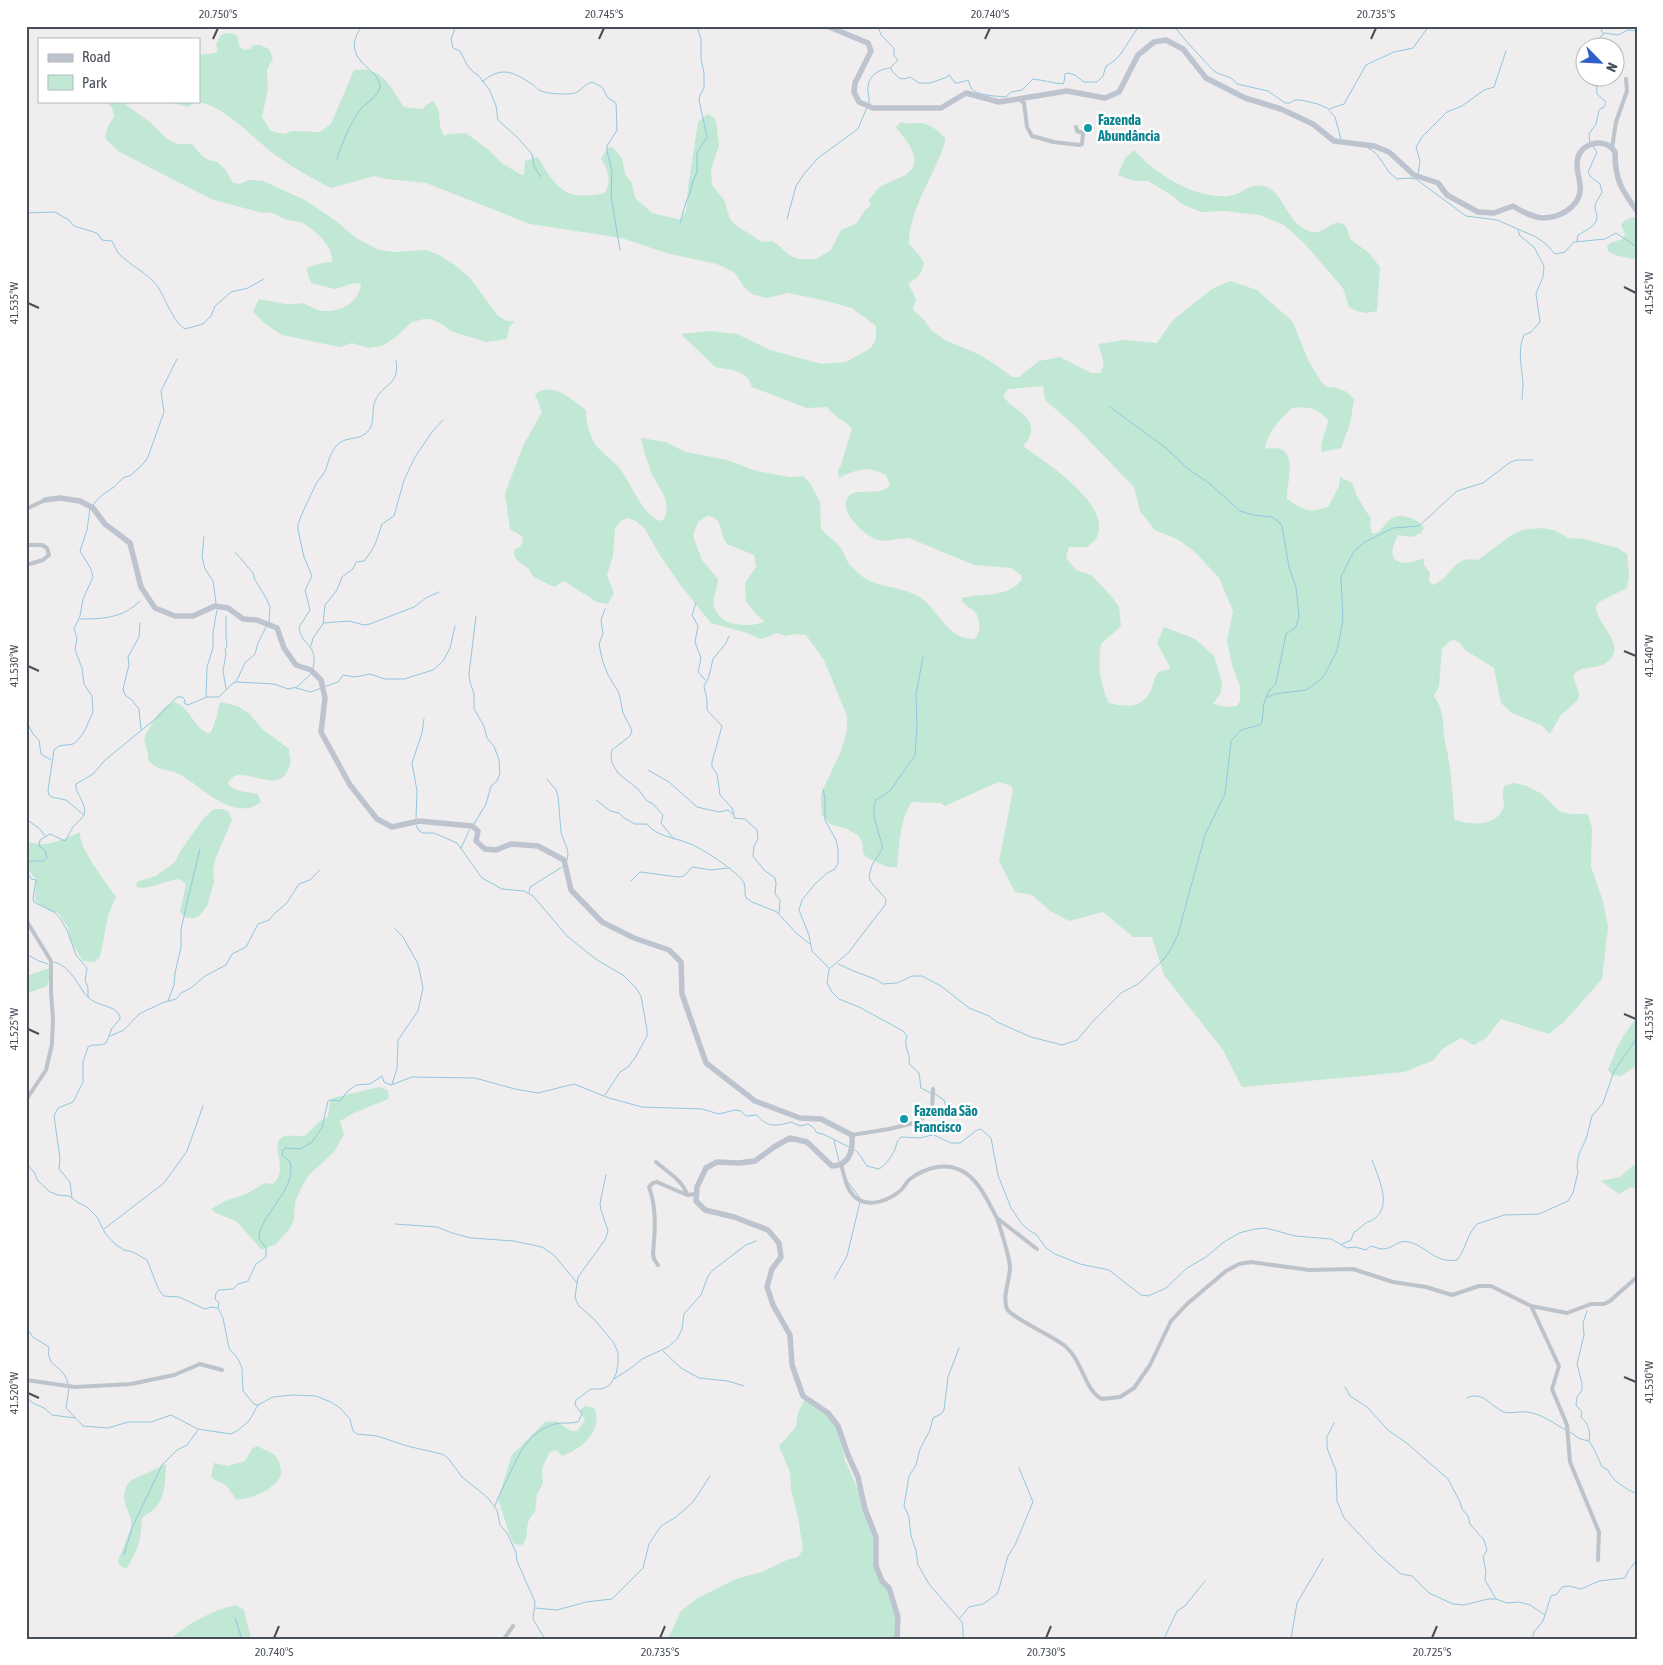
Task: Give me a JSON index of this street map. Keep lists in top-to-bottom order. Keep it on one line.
{"places":["Fazenda Abundância","Fazenda São Francisco"],"legend":["Road","Park"],"north":"bottom right","coordinates":["20.750°S","20.745°S","20.740°S","20.735°S","41.545°W","41.535°W","41.540°W","41.530°W","41.525°W","41.520°W","20.730°S","20.725°S"]}
